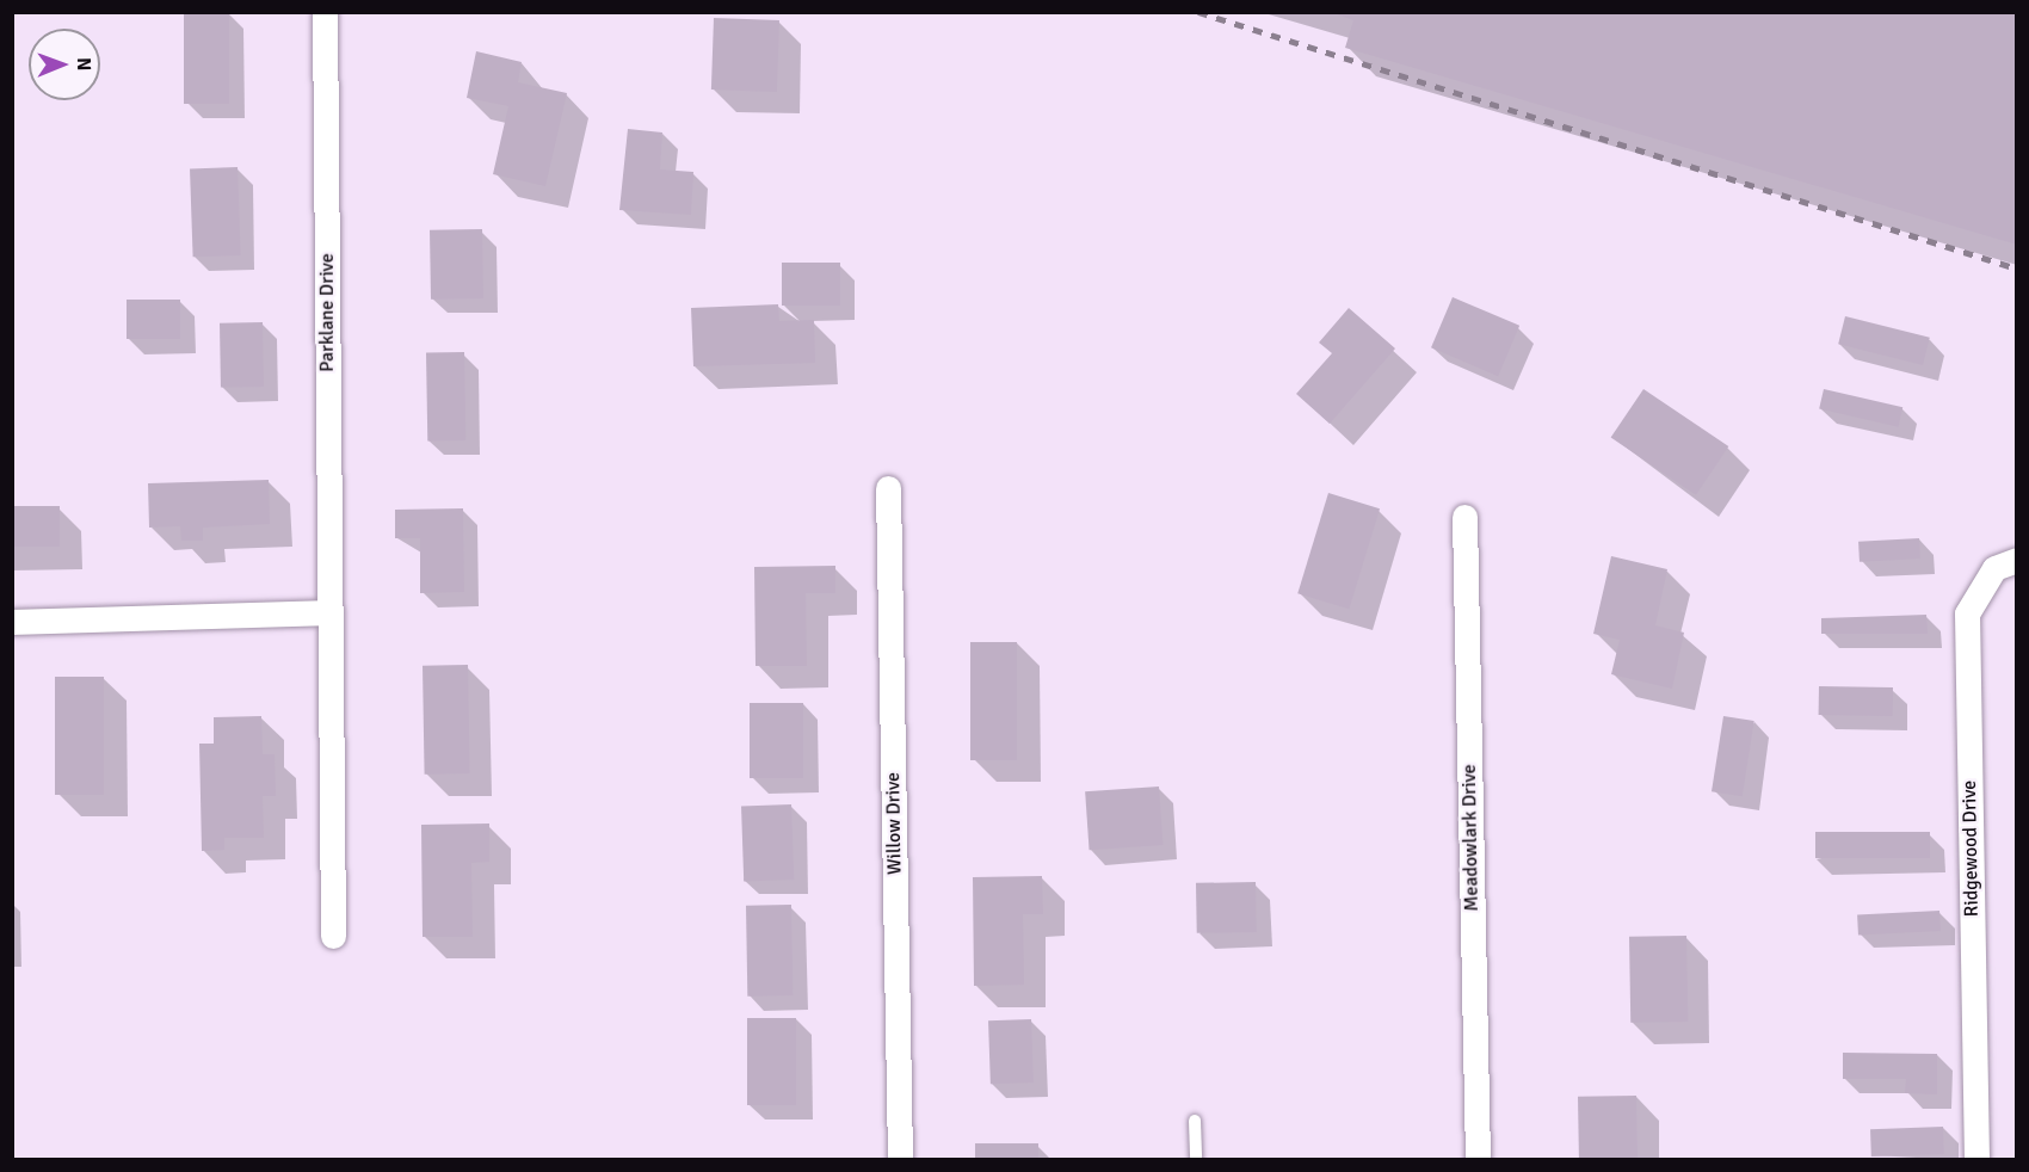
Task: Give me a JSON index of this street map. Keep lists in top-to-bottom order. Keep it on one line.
{"streets":{"street":["Parklane Drive","Willow Drive","Meadowlark Drive","Ridgewood Drive"]},"north":"right"}
